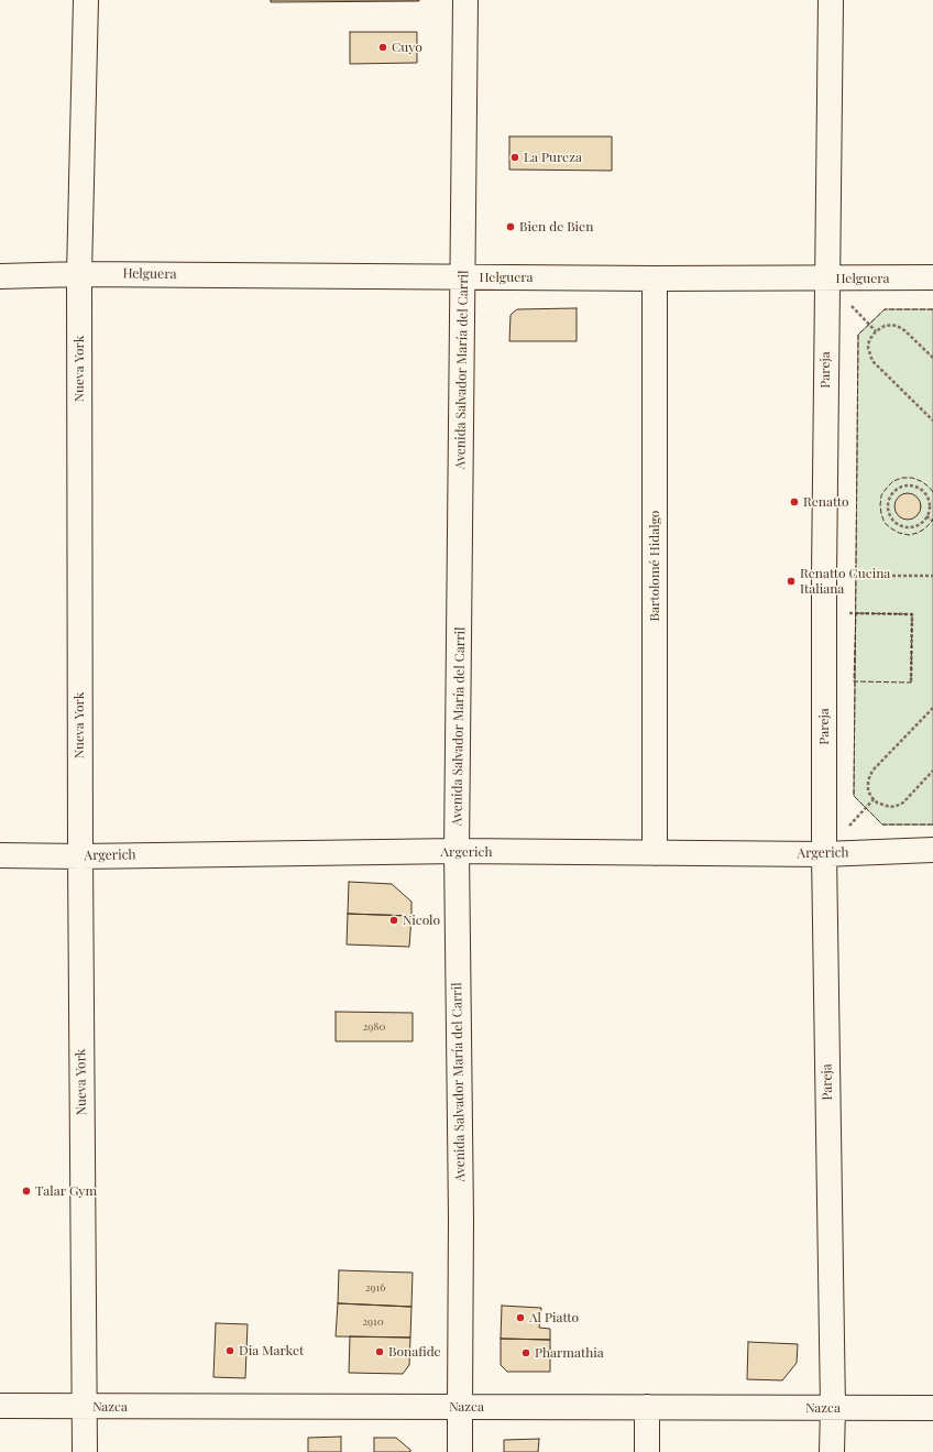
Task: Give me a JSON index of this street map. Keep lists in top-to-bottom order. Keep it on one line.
{"streets":{"street":["Helguera","Nueva York","Avenida Salvador María del Carril","Pareja","Bartolomé Hidalgo","Argerich","Nazca"]},"crossings":[["Helguera","Nueva York"],["Helguera","Avenida Salvador María del Carril"],["Helguera","Pareja"],["Helguera","Bartolomé Hidalgo"],["Nueva York","Argerich"],["Nueva York","Nazca"],["Avenida Salvador María del Carril","Argerich"],["Avenida Salvador María del Carril","Nazca"],["Pareja","Argerich"],["Pareja","Nazca"],["Bartolomé Hidalgo","Argerich"]],"places":["Cuyo","La Pureza","Bien de Bien","Renatto","Renatto Cucina Italiana","Nicolo","Talar Gym","Al Piatto","Dia Market","Bonafide","Pharmathia"],"house_numbers":["2980","2916","2910"]}
